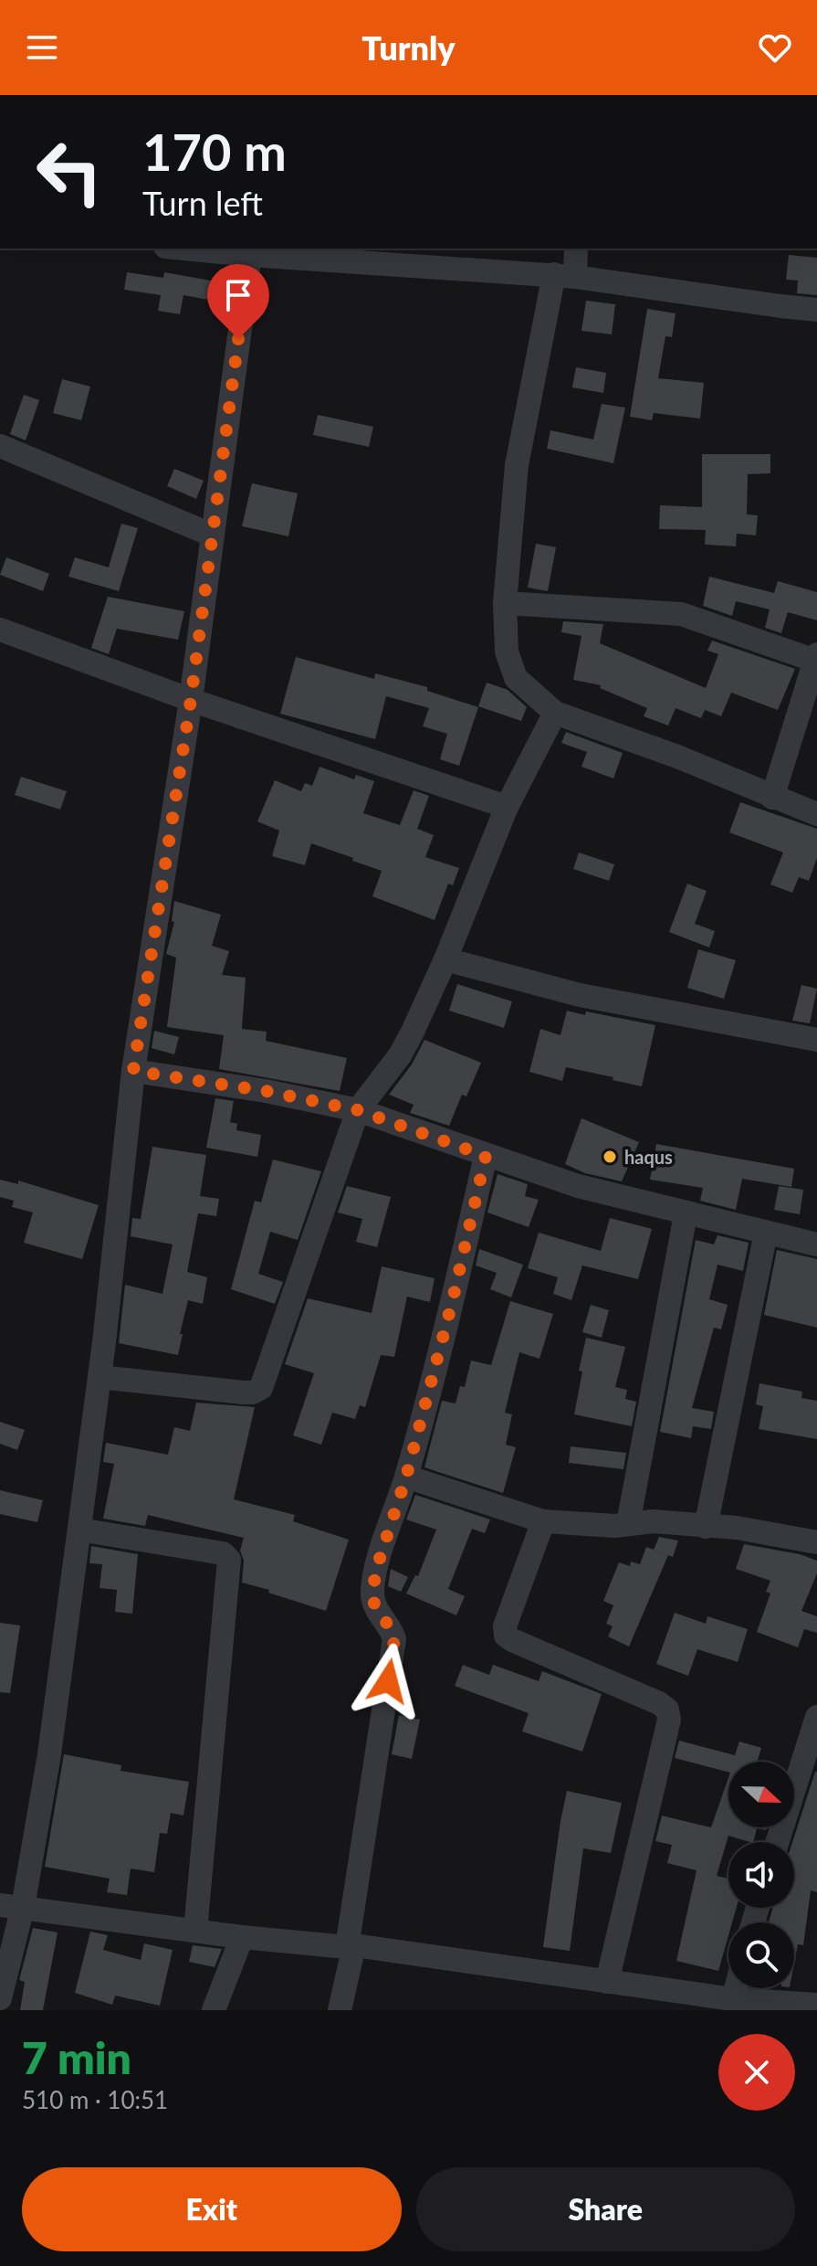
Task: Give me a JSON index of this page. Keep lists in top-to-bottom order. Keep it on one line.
{"places":["haqus"],"north":"right","page":{"header":"Turnly","turn":["170 m","Turn left"],"heading":["7 min","510 m · 10:51"],"buttons":["Exit","Share"]}}
